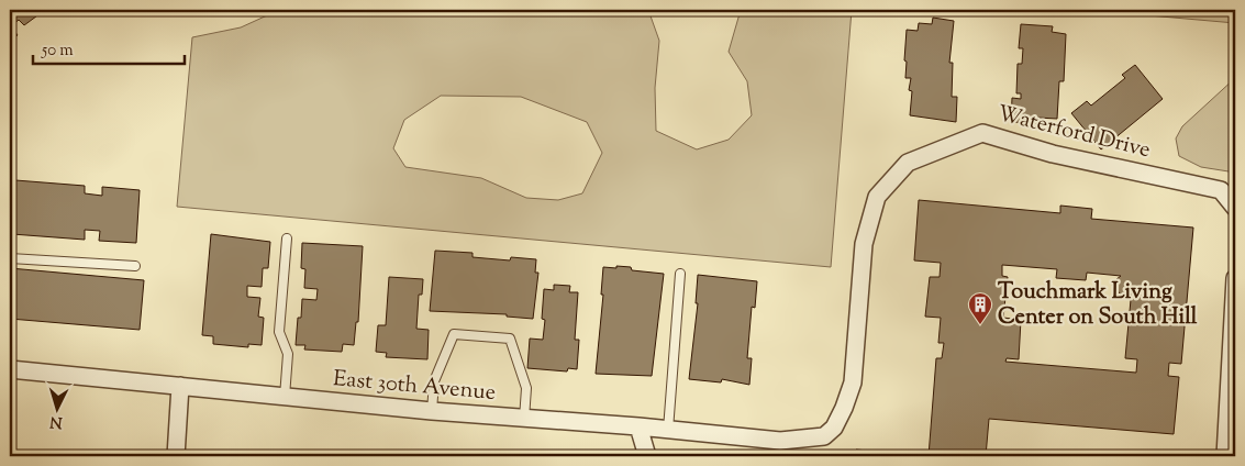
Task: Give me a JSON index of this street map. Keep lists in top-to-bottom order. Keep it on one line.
{"streets":{"street":["Waterford Drive","East 30th Avenue"]},"crossings":[["Waterford Drive","East 30th Avenue"]],"places":{"building":["Touchmark Living Center on South Hill"]},"scale_bar":"50 m","north":"bottom"}
